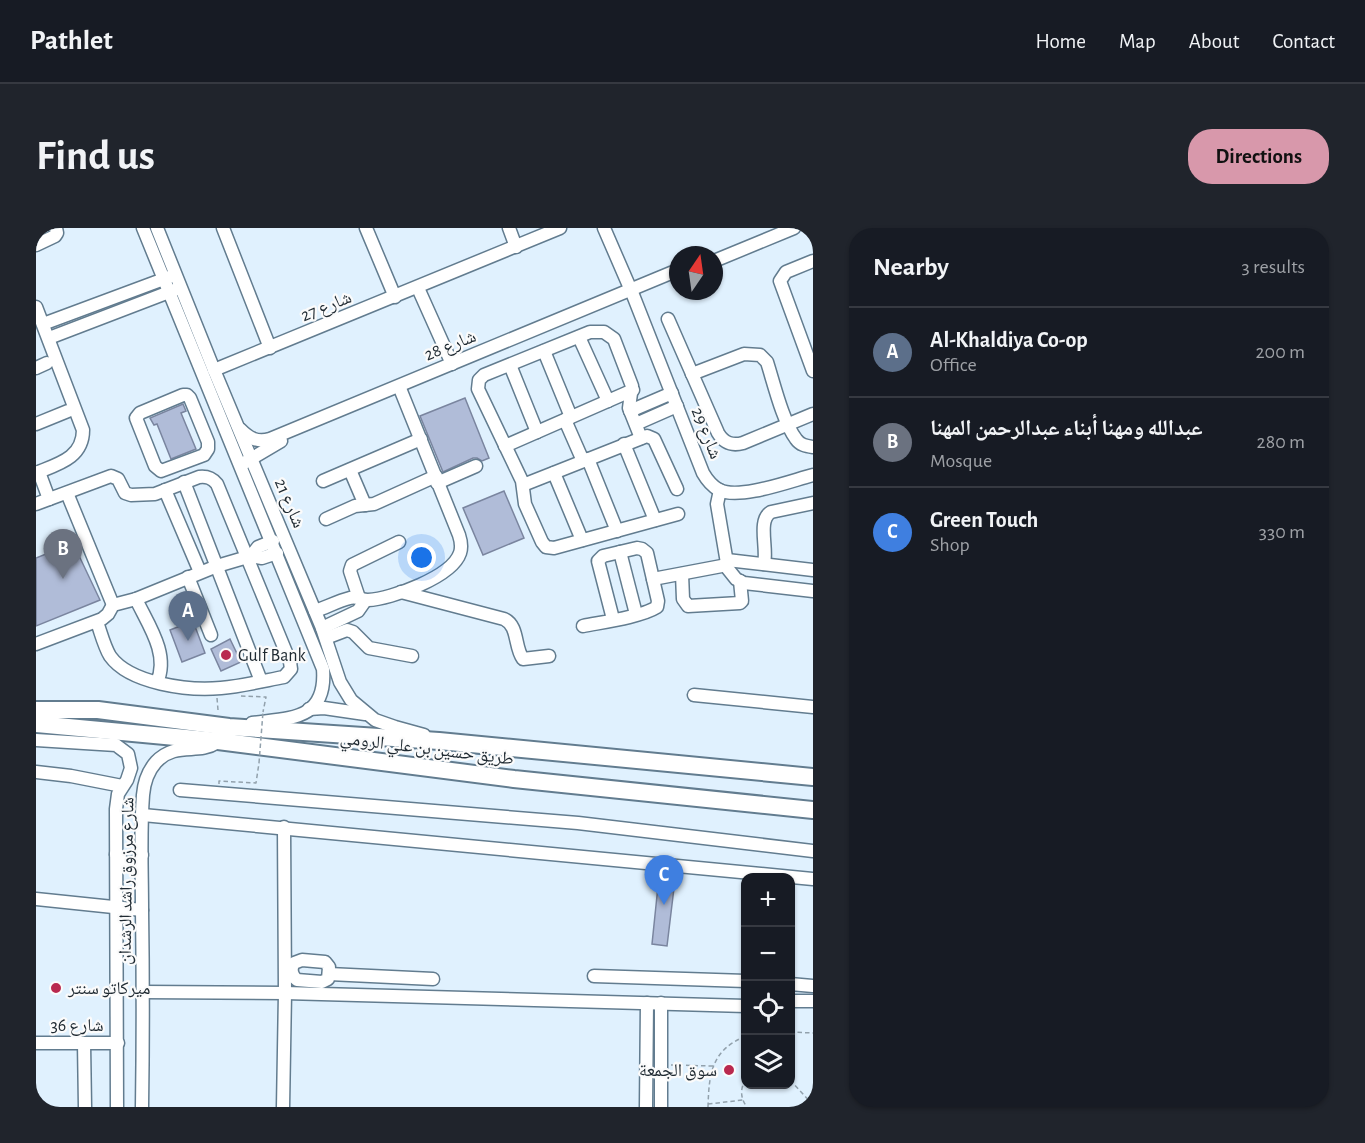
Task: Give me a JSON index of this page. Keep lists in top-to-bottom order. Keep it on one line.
{"streets":{"highway":["طريق حسين بن علي الرومي"],"street":["شارع 27","شارع 28","شارع 29","شارع 21","شارع مرزوق راشد الرشدان","شارع 36"]},"crossings":[["شارع 27","شارع 21"],["شارع 28","شارع 29"],["شارع 28","شارع 21"],["شارع 21","طريق حسين بن علي الرومي"],["طريق حسين بن علي الرومي","شارع مرزوق راشد الرشدان"],["شارع مرزوق راشد الرشدان","شارع 36"]],"places":["Gulf Bank","ميركاتو سنتر","سوق الجمعة"],"north":"top","page":{"header":"Pathlet","nav":["Home","Map","About","Contact"],"buttons":"Directions","title":"Find us","heading":["Nearby","3 results"],"list":[{"mark":"A","name":"Al-Khaldiya Co-op","note":"Office","value":"200 m"},{"mark":"B","name":"عبدالله ومهنا أبناء عبدالرحمن المهنا","note":"Mosque","value":"280 m"},{"mark":"C","name":"Green Touch","note":"Shop","value":"330 m"}],"pins":["B","A","C"],"map_buttons":["+","−"]}}
